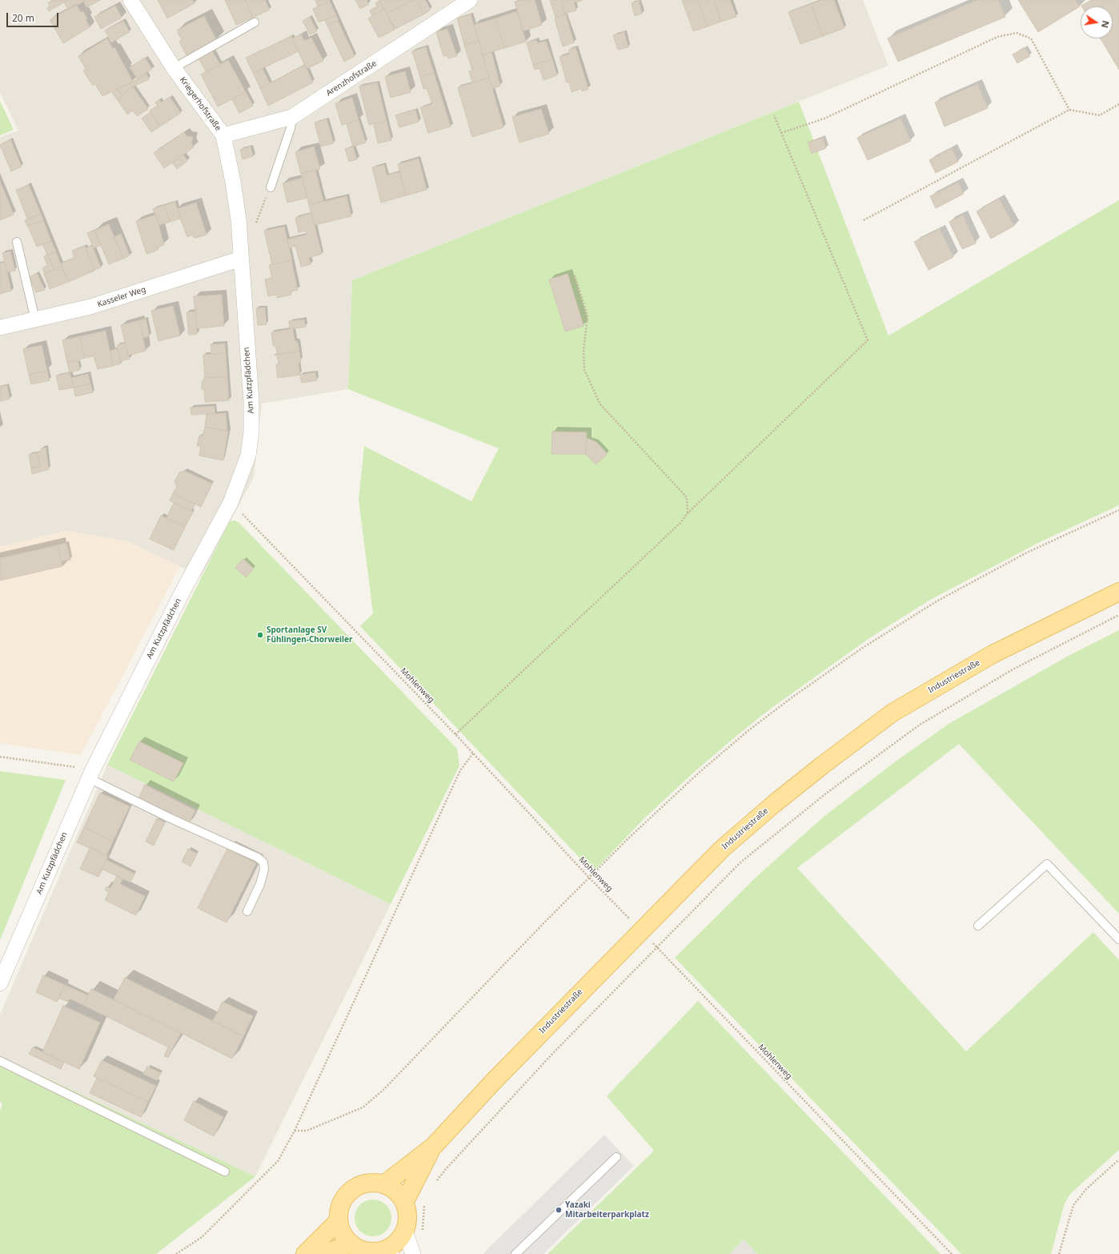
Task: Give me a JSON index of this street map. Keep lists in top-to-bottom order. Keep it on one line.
{"streets":{"main road":["Industriestraße"],"street":["Arenzhofstraße","Kriegerhofstraße","Kasseler Weg","Am Kutzpfädchen"],"path":["Mohlenweg"]},"crossings":[["Arenzhofstraße","Kriegerhofstraße"],["Kriegerhofstraße","Kasseler Weg"],["Kriegerhofstraße","Am Kutzpfädchen"],["Kasseler Weg","Am Kutzpfädchen"],["Am Kutzpfädchen","Mohlenweg"],["Industriestraße","Mohlenweg"]],"places":["Sportanlage SV Fühlingen-Chorweiler","Yazaki Mitarbeiterparkplatz"],"scale_bar":"20 m","north":"right"}
